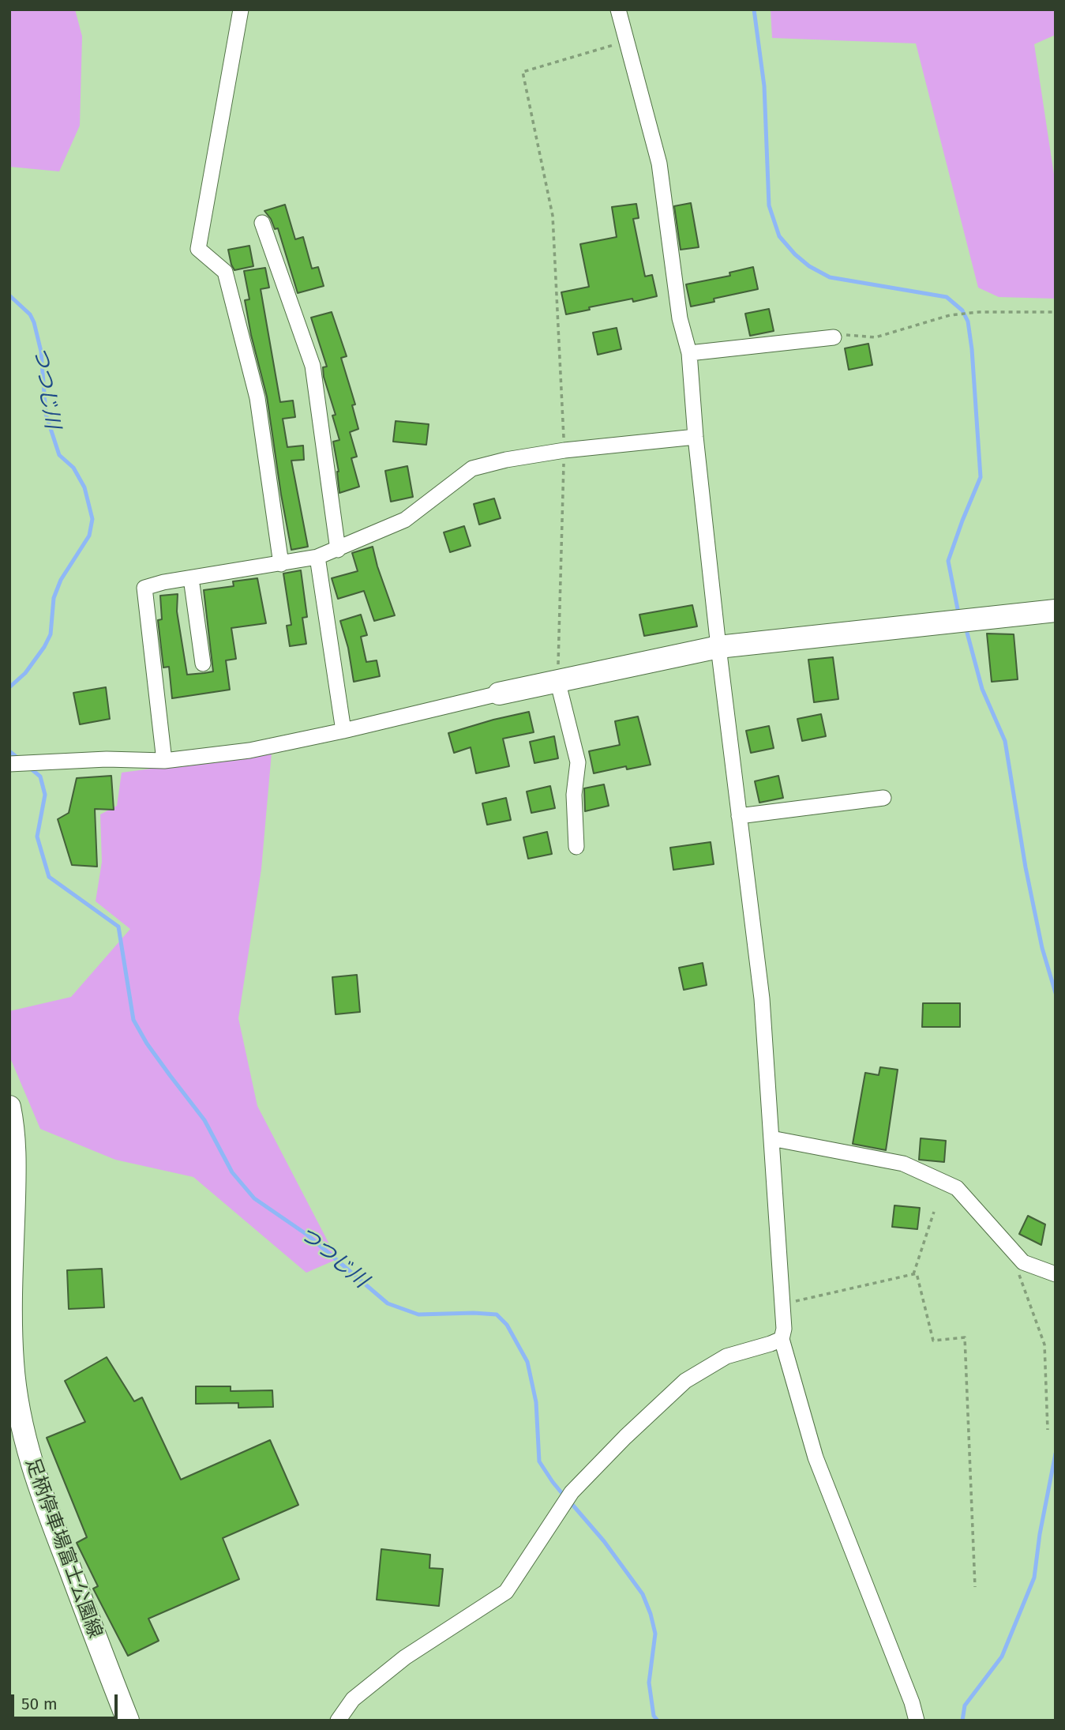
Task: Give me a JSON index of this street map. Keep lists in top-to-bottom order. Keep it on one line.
{"streets":{"main road":["足柄停車場富士公園線"]},"water":["つつじ川"],"scale_bar":"50 m"}
